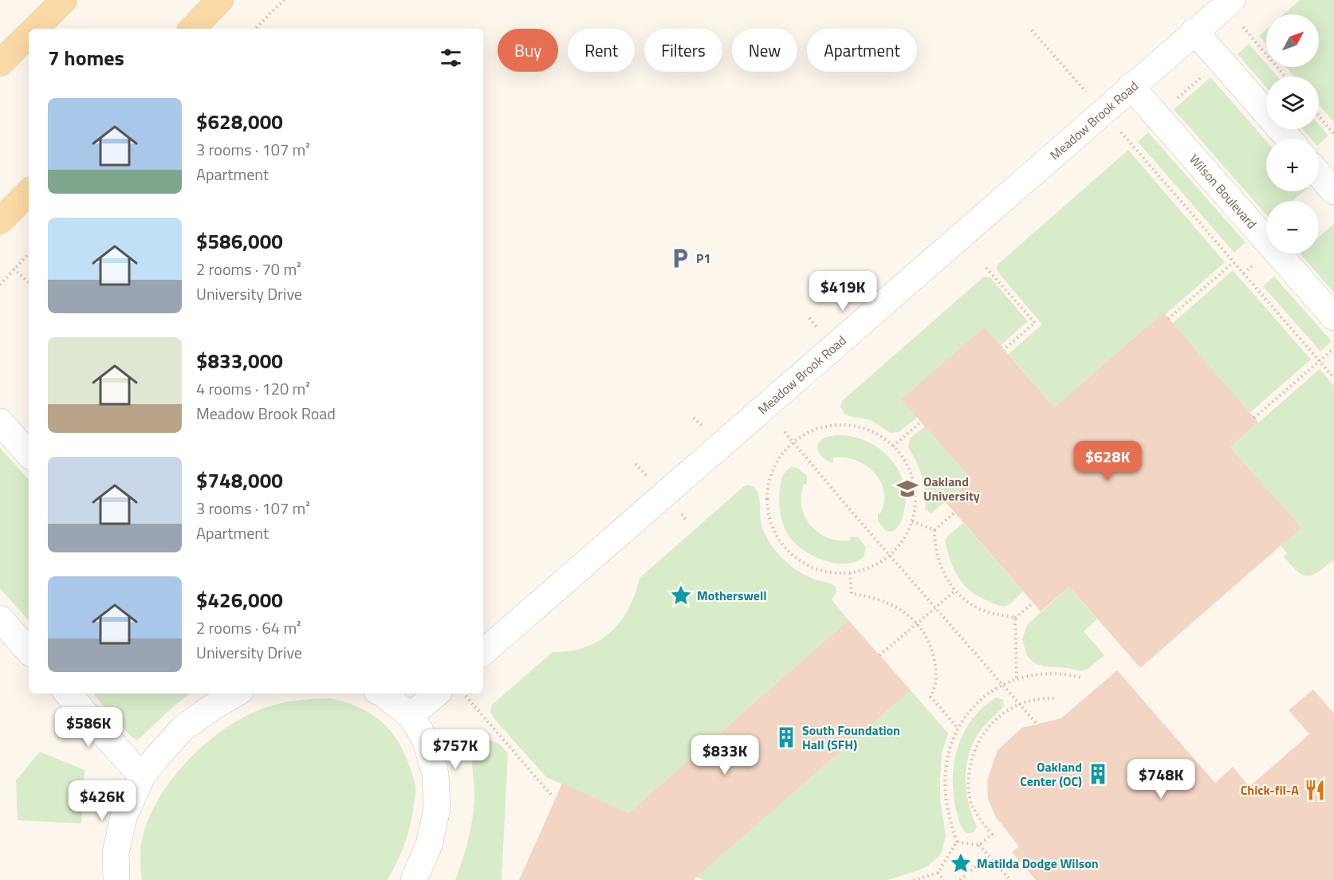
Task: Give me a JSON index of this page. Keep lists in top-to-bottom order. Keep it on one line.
{"streets":{"street":["Meadow Brook Road","Wilson Boulevard"]},"crossings":[["Meadow Brook Road","Wilson Boulevard"]],"places":{"parking":["P1"],"school or university":["Oakland University"],"place":["Motherswell","Matilda Dodge Wilson"],"building":["South Foundation Hall (SFH)","Oakland Center (OC)"],"restaurant":["Chick-fil-A"]},"north":"top right","page":{"map_buttons":["+","−"],"chip":["Buy","Rent","Filters","New","Apartment"],"heading":"7 homes","list":[{"name":"$628,000","note":"3 rooms · 107 m² · Apartment"},{"name":"$586,000","note":"2 rooms · 70 m² · University Drive"},{"name":"$833,000","note":"4 rooms · 120 m² · Meadow Brook Road"},{"name":"$748,000","note":"3 rooms · 107 m² · Apartment"},{"name":"$426,000","note":"2 rooms · 64 m² · University Drive"}],"price":["$419K","$628K","$586K","$757K","$833K","$748K","$426K"]}}
